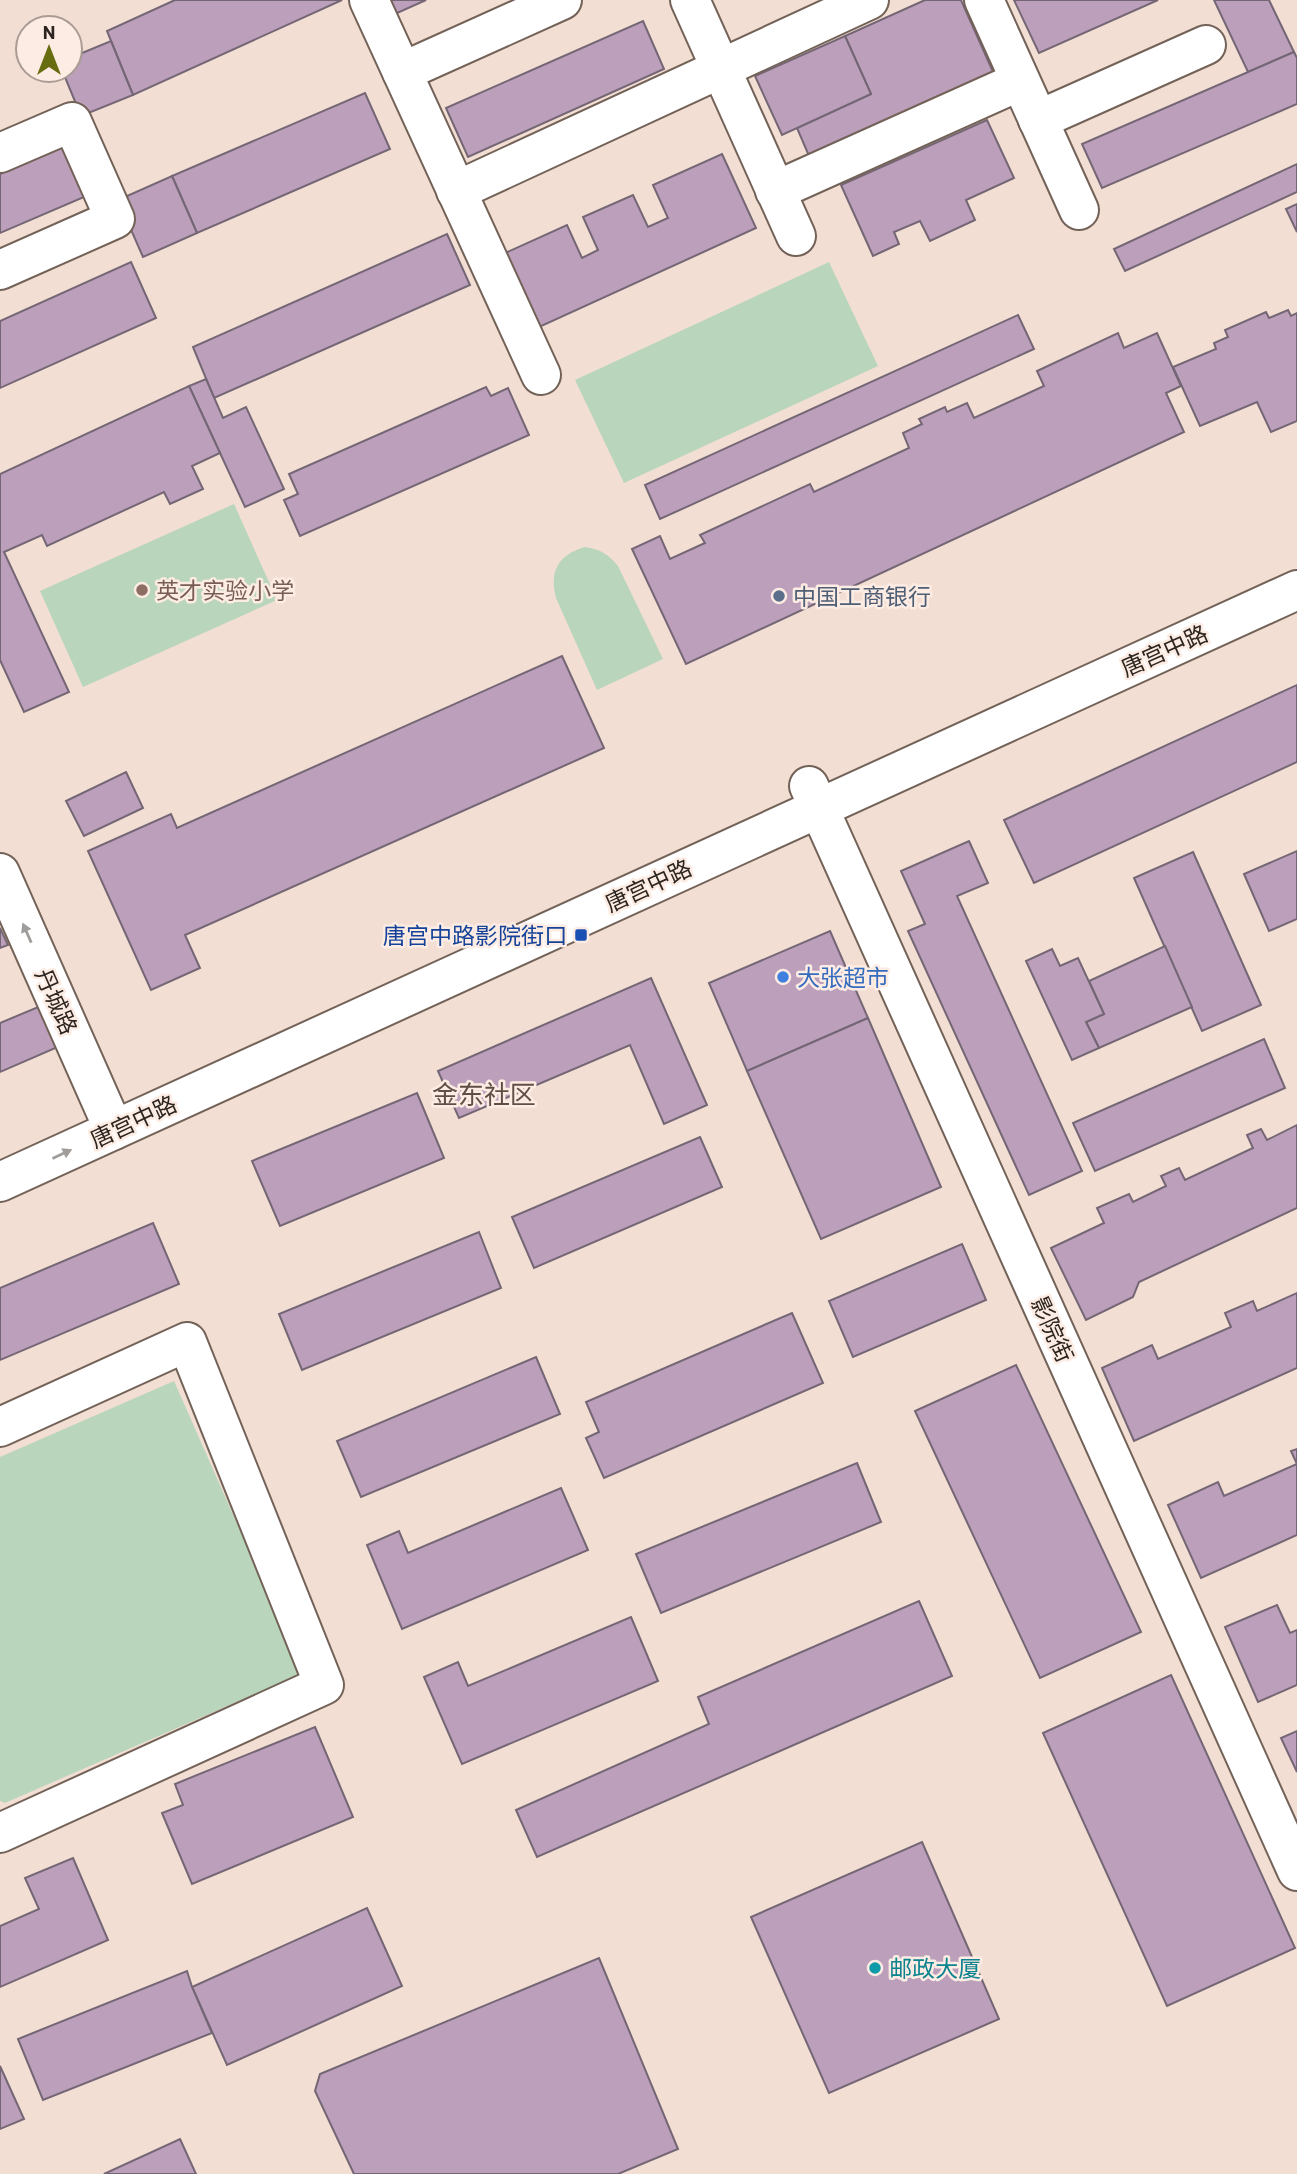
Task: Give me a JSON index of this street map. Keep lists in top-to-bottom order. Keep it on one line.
{"streets":{"main road":["唐宫中路","丹城路","影院街"]},"crossings":[["唐宫中路","丹城路"],["唐宫中路","影院街"]],"one_way":["丹城路"],"districts":["金东社区"],"places":{"other":["英才实验小学","中国工商银行","大张超市","邮政大厦"],"transit":["唐宫中路影院街口"]},"north":"top"}
